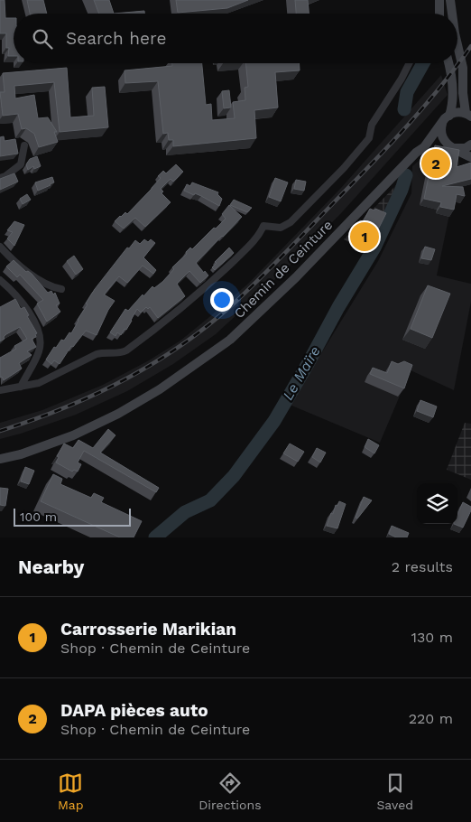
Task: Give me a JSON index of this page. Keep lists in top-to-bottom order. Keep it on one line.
{"streets":{"main road":["Chemin de Ceinture"]},"water":["Le Maïre"],"scale_bar":"100 m","page":{"search":"Search here","pins":["2","1"],"scale":"100 m","heading":["Nearby","2 results"],"list":[{"mark":"1","name":"Carrosserie Marikian","note":"Shop · Chemin de Ceinture","value":"130 m"},{"mark":"2","name":"DAPA pièces auto","note":"Shop · Chemin de Ceinture","value":"220 m"}],"nav":["Map","Directions","Saved"]}}
